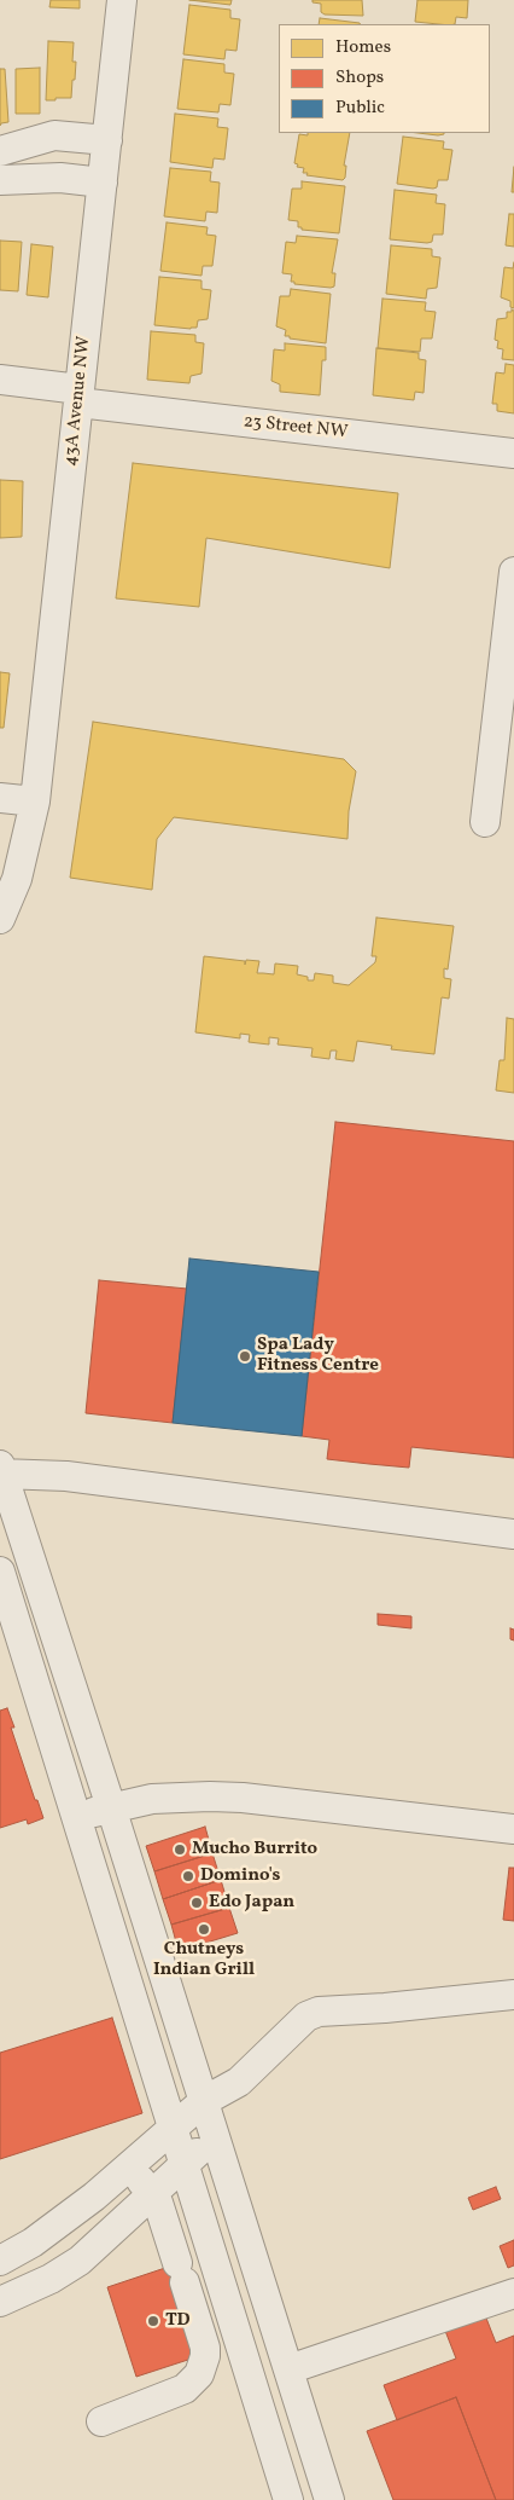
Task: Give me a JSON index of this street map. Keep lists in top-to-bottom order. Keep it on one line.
{"streets":{"street":["43A Avenue NW","23 Street NW"]},"crossings":[["43A Avenue NW","23 Street NW"]],"places":["Spa Lady Fitness Centre","Mucho Burrito","Domino's","Edo Japan","Chutneys Indian Grill","TD"],"legend":["Homes","Shops","Public"]}
